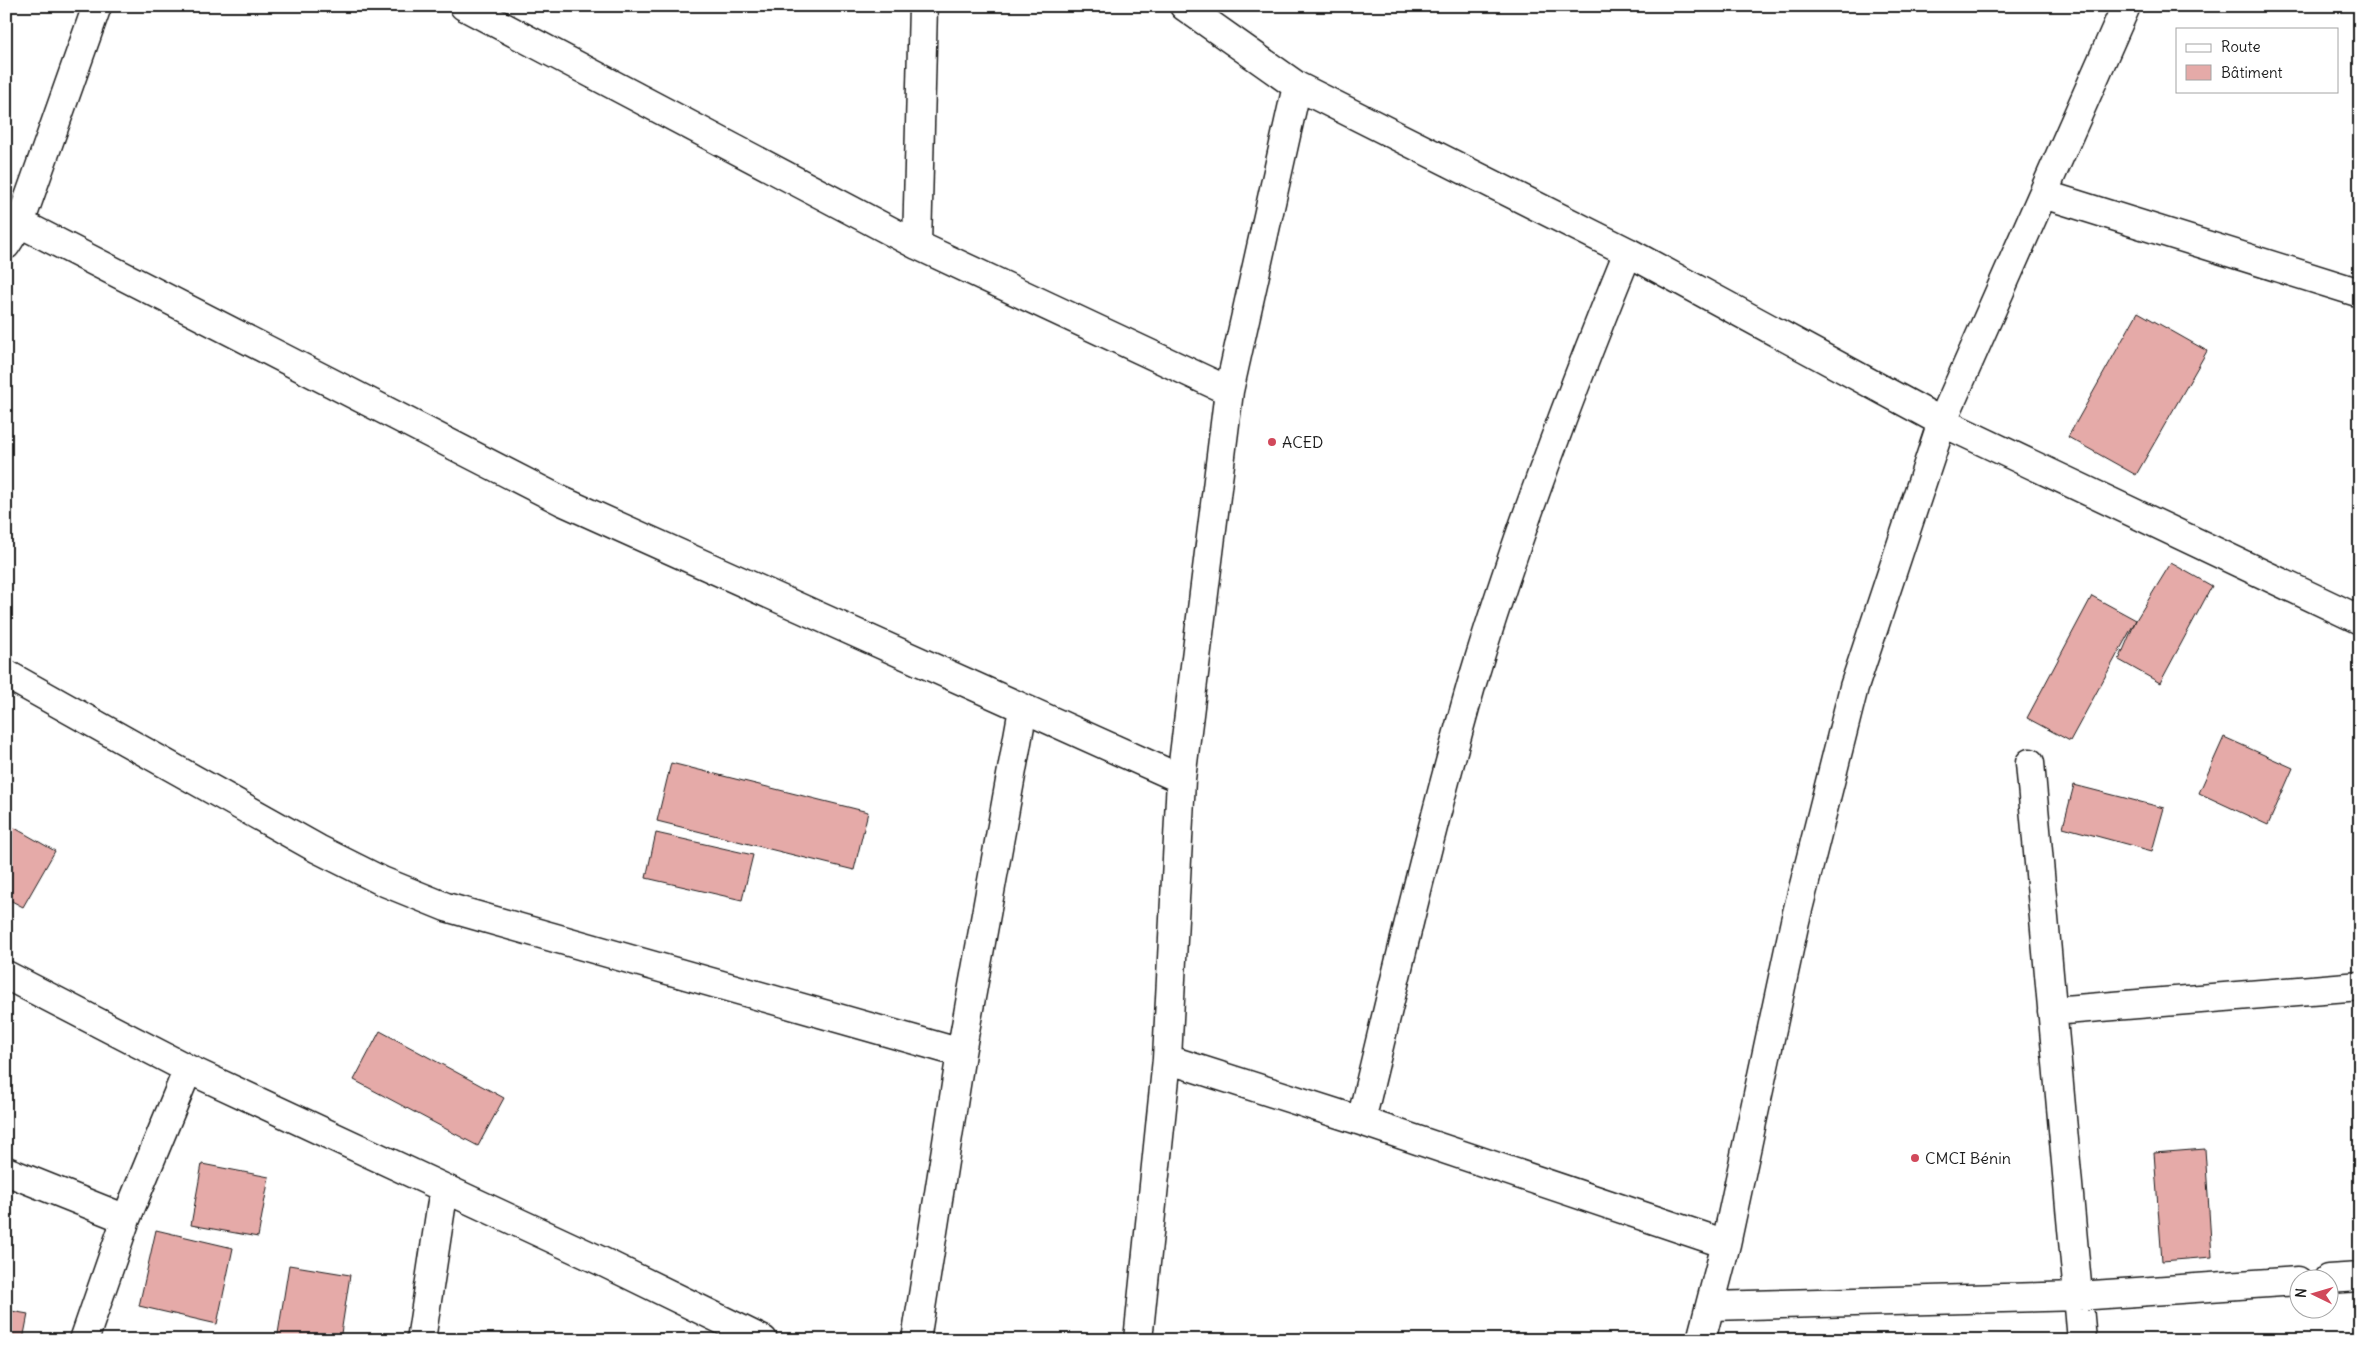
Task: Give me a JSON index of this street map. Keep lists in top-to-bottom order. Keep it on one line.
{"places":["ACED","CMCI Bénin"],"legend":["Route","Bâtiment"],"north":"left"}
